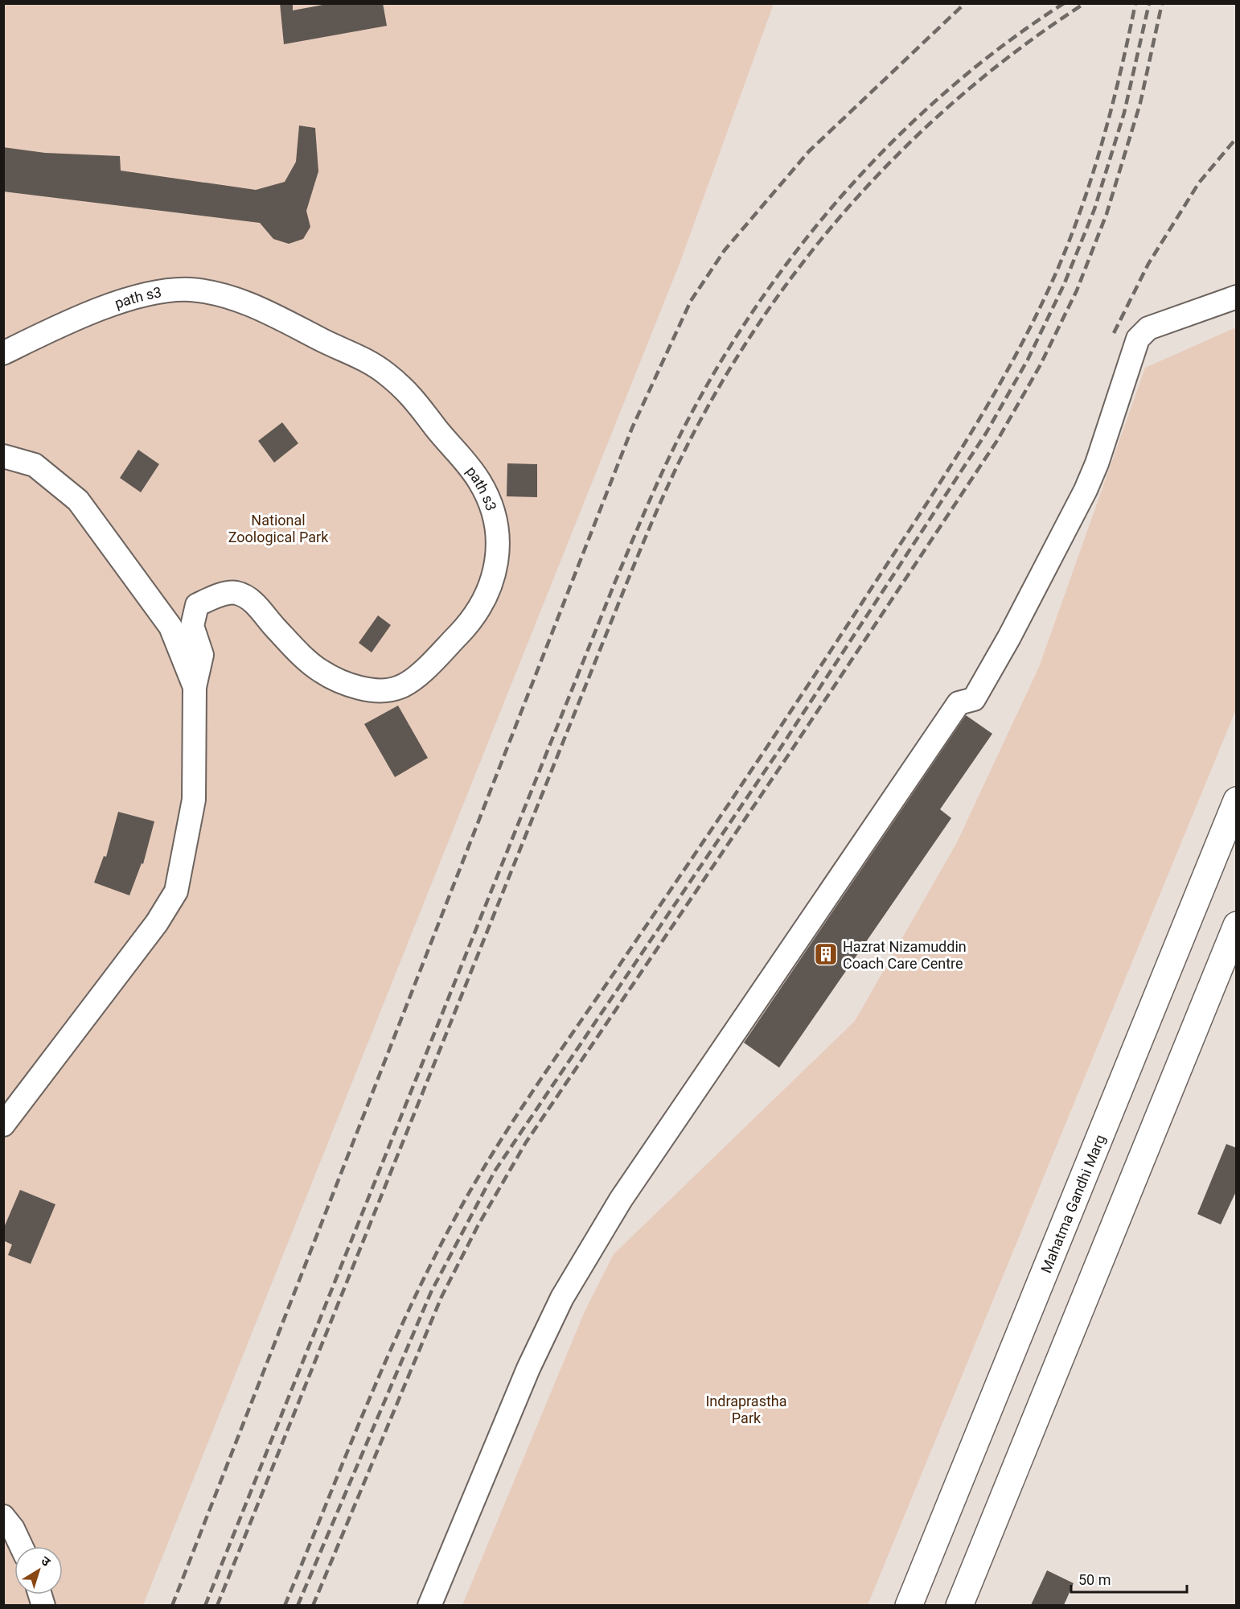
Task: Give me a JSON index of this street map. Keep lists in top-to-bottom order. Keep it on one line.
{"streets":{"highway":["Mahatma Gandhi Marg"],"street":["path s3"]},"parks":["National Zoological Park","Indraprastha Park"],"places":{"building":["Hazrat Nizamuddin Coach Care Centre"]},"scale_bar":"50 m","north":"top right"}
